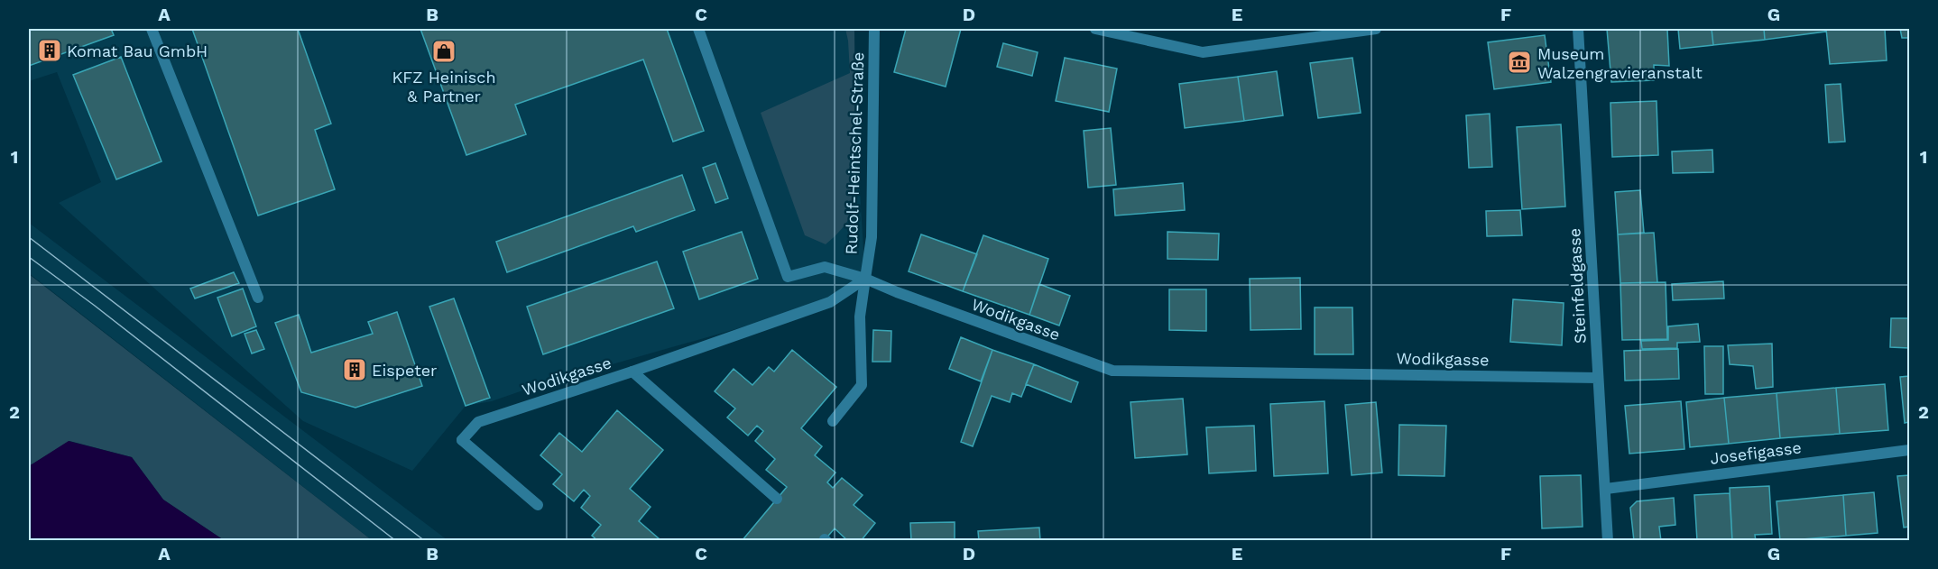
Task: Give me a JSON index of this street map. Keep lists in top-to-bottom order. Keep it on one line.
{"streets":{"street":["Rudolf-Heintschel-Straße","Steinfeldgasse","Wodikgasse","Josefigasse"]},"crossings":[["Rudolf-Heintschel-Straße","Wodikgasse"],["Steinfeldgasse","Wodikgasse"],["Steinfeldgasse","Josefigasse"]],"places":{"building":["Komat Bau GmbH","Eispeter"],"shop":["KFZ Heinisch & Partner"],"museum":["Museum Walzengravieranstalt"]},"grid":{"columns":["A","B","C","D","E","F","G"],"rows":["1","2"]}}
